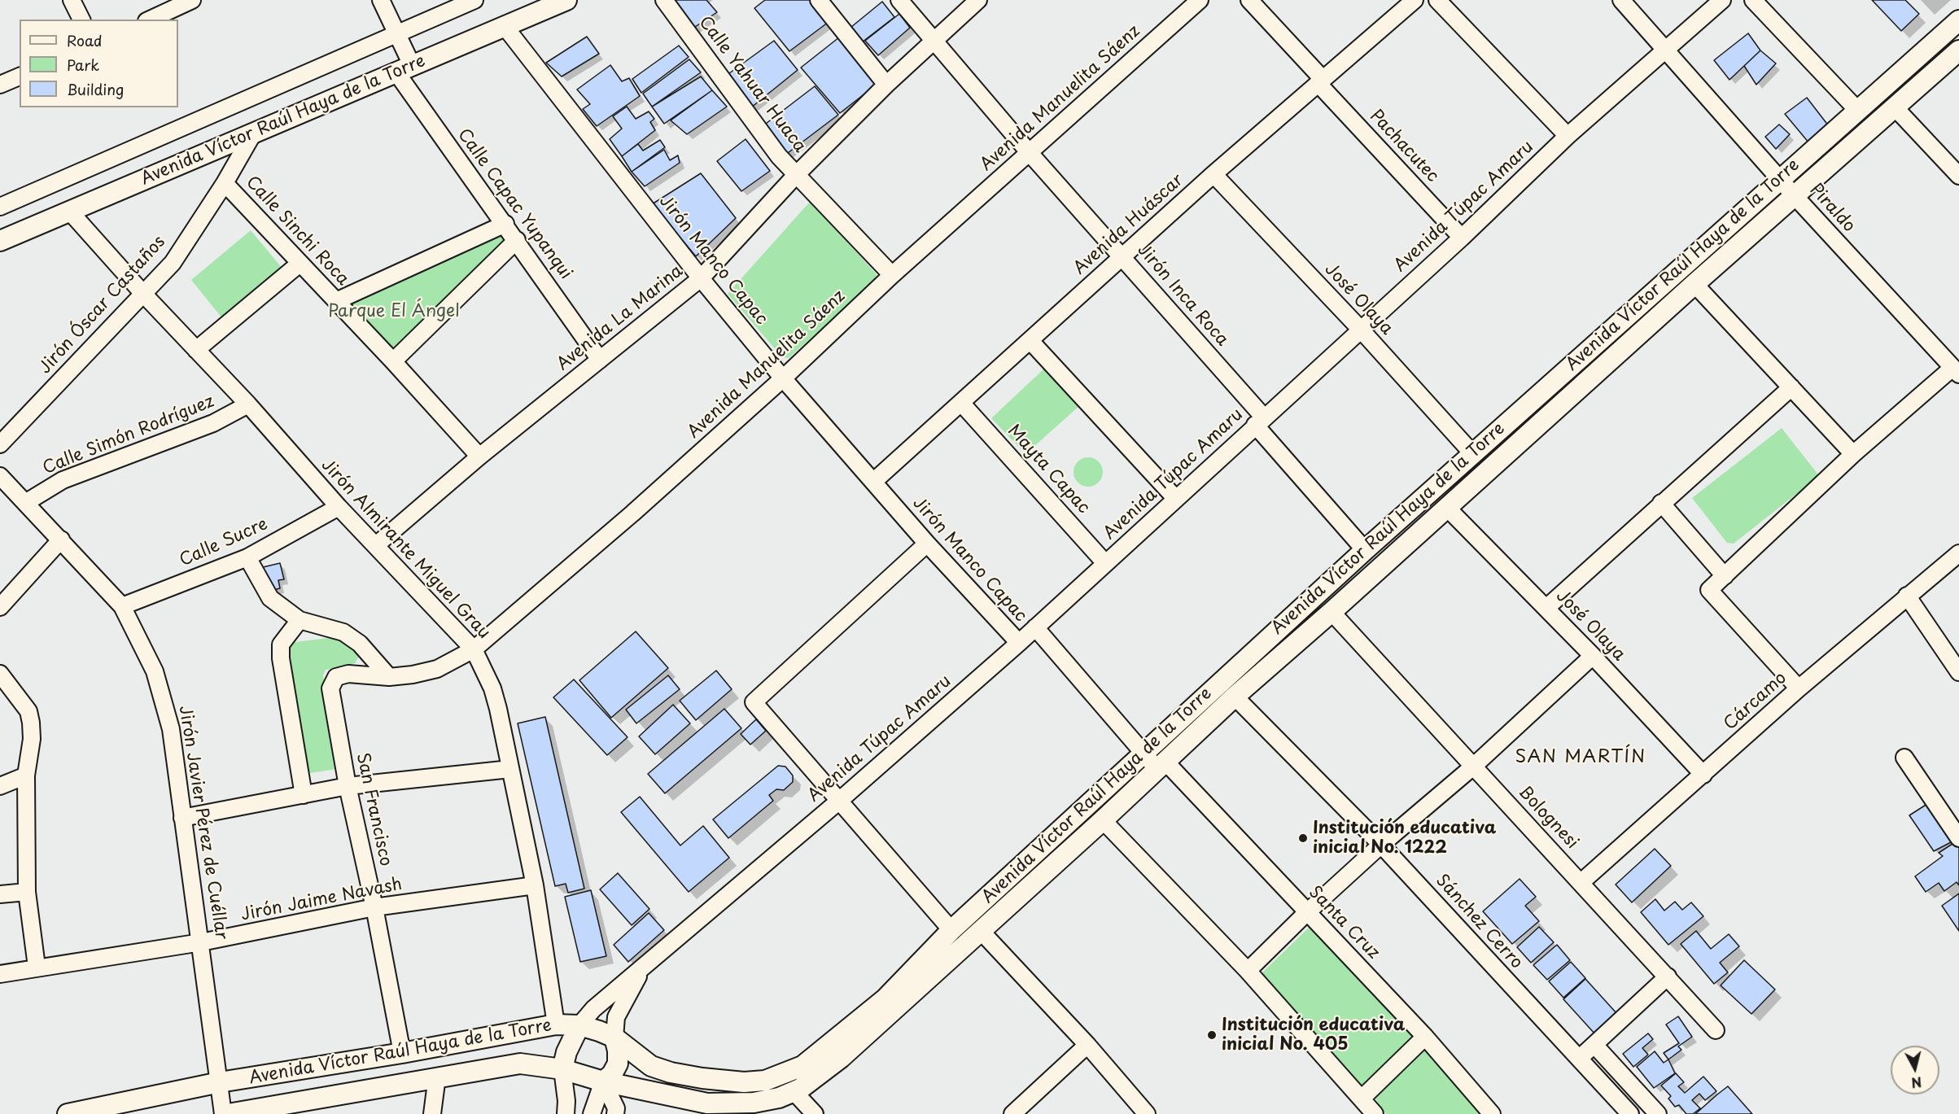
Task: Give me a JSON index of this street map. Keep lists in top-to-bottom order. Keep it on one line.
{"streets":{"main road":["Avenida Víctor Raúl Haya de la Torre"],"street":["Calle Yahuar Huaca","Avenida Manuelita Sáenz","Pachacutec","Calle Capac Yupanqui","Avenida Túpac Amaru","Piraldo","Avenida Huáscar","Calle Sinchi Roca","Jirón Manco Capac","Jirón Inca Roca","José Olaya","Jirón Óscar Castaños","Avenida La Marina","Calle Simón Rodríguez","Mayta Capac","Calle Sucre","Jirón Almirante Miguel Grau","Cárcamo","San Francisco","Bolognesi","Jirón Javier Pérez de Cuéllar","Jirón Jaime Navash","Sánchez Cerro","Santa Cruz"]},"crossings":[["Calle Yahuar Huaca","Avenida Manuelita Sáenz"],["Calle Yahuar Huaca","Avenida La Marina"],["Avenida Manuelita Sáenz","Jirón Manco Capac"],["Avenida Manuelita Sáenz","Jirón Inca Roca"],["Avenida Manuelita Sáenz","Jirón Almirante Miguel Grau"],["Avenida Manuelita Sáenz","San Francisco"],["Avenida Víctor Raúl Haya de la Torre","Calle Capac Yupanqui"],["Avenida Víctor Raúl Haya de la Torre","Avenida Túpac Amaru"],["Avenida Víctor Raúl Haya de la Torre","Piraldo"],["Avenida Víctor Raúl Haya de la Torre","Jirón Manco Capac"],["Avenida Víctor Raúl Haya de la Torre","Jirón Inca Roca"],["Avenida Víctor Raúl Haya de la Torre","José Olaya"],["Avenida Víctor Raúl Haya de la Torre","Jirón Óscar Castaños"],["Avenida Víctor Raúl Haya de la Torre","Jirón Almirante Miguel Grau"],["Avenida Víctor Raúl Haya de la Torre","San Francisco"],["Avenida Víctor Raúl Haya de la Torre","Bolognesi"],["Avenida Víctor Raúl Haya de la Torre","Jirón Javier Pérez de Cuéllar"],["Avenida Víctor Raúl Haya de la Torre","Sánchez Cerro"],["Avenida Víctor Raúl Haya de la Torre","Santa Cruz"],["Pachacutec","Avenida Túpac Amaru"],["Pachacutec","Avenida Huáscar"],["Calle Capac Yupanqui","Avenida La Marina"],["Avenida Túpac Amaru","Piraldo"],["Avenida Túpac Amaru","Jirón Manco Capac"],["Avenida Túpac Amaru","Jirón Inca Roca"],["Avenida Túpac Amaru","José Olaya"],["Avenida Túpac Amaru","Mayta Capac"],["Avenida Túpac Amaru","Santa Cruz"],["Avenida Huáscar","Jirón Manco Capac"],["Avenida Huáscar","Jirón Inca Roca"],["Avenida Huáscar","José Olaya"],["Avenida Huáscar","Mayta Capac"],["Calle Sinchi Roca","Jirón Óscar Castaños"],["Calle Sinchi Roca","Avenida La Marina"],["Jirón Manco Capac","Avenida La Marina"],["Jirón Inca Roca","Avenida La Marina"],["José Olaya","Cárcamo"],["Jirón Óscar Castaños","Jirón Almirante Miguel Grau"],["Avenida La Marina","Jirón Almirante Miguel Grau"],["Calle Simón Rodríguez","Jirón Almirante Miguel Grau"],["Calle Simón Rodríguez","Jirón Javier Pérez de Cuéllar"],["Calle Sucre","Jirón Almirante Miguel Grau"],["Calle Sucre","Jirón Javier Pérez de Cuéllar"],["Jirón Almirante Miguel Grau","Jirón Jaime Navash"],["Cárcamo","Bolognesi"],["San Francisco","Jirón Jaime Navash"],["Jirón Javier Pérez de Cuéllar","Jirón Jaime Navash"]],"districts":["SAN MARTÍN"],"parks":["Parque El Ángel"],"places":["Institución educativa inicial No. 1222","Institución educativa inicial No. 405"],"legend":["Road","Park","Building"],"north":"bottom"}
